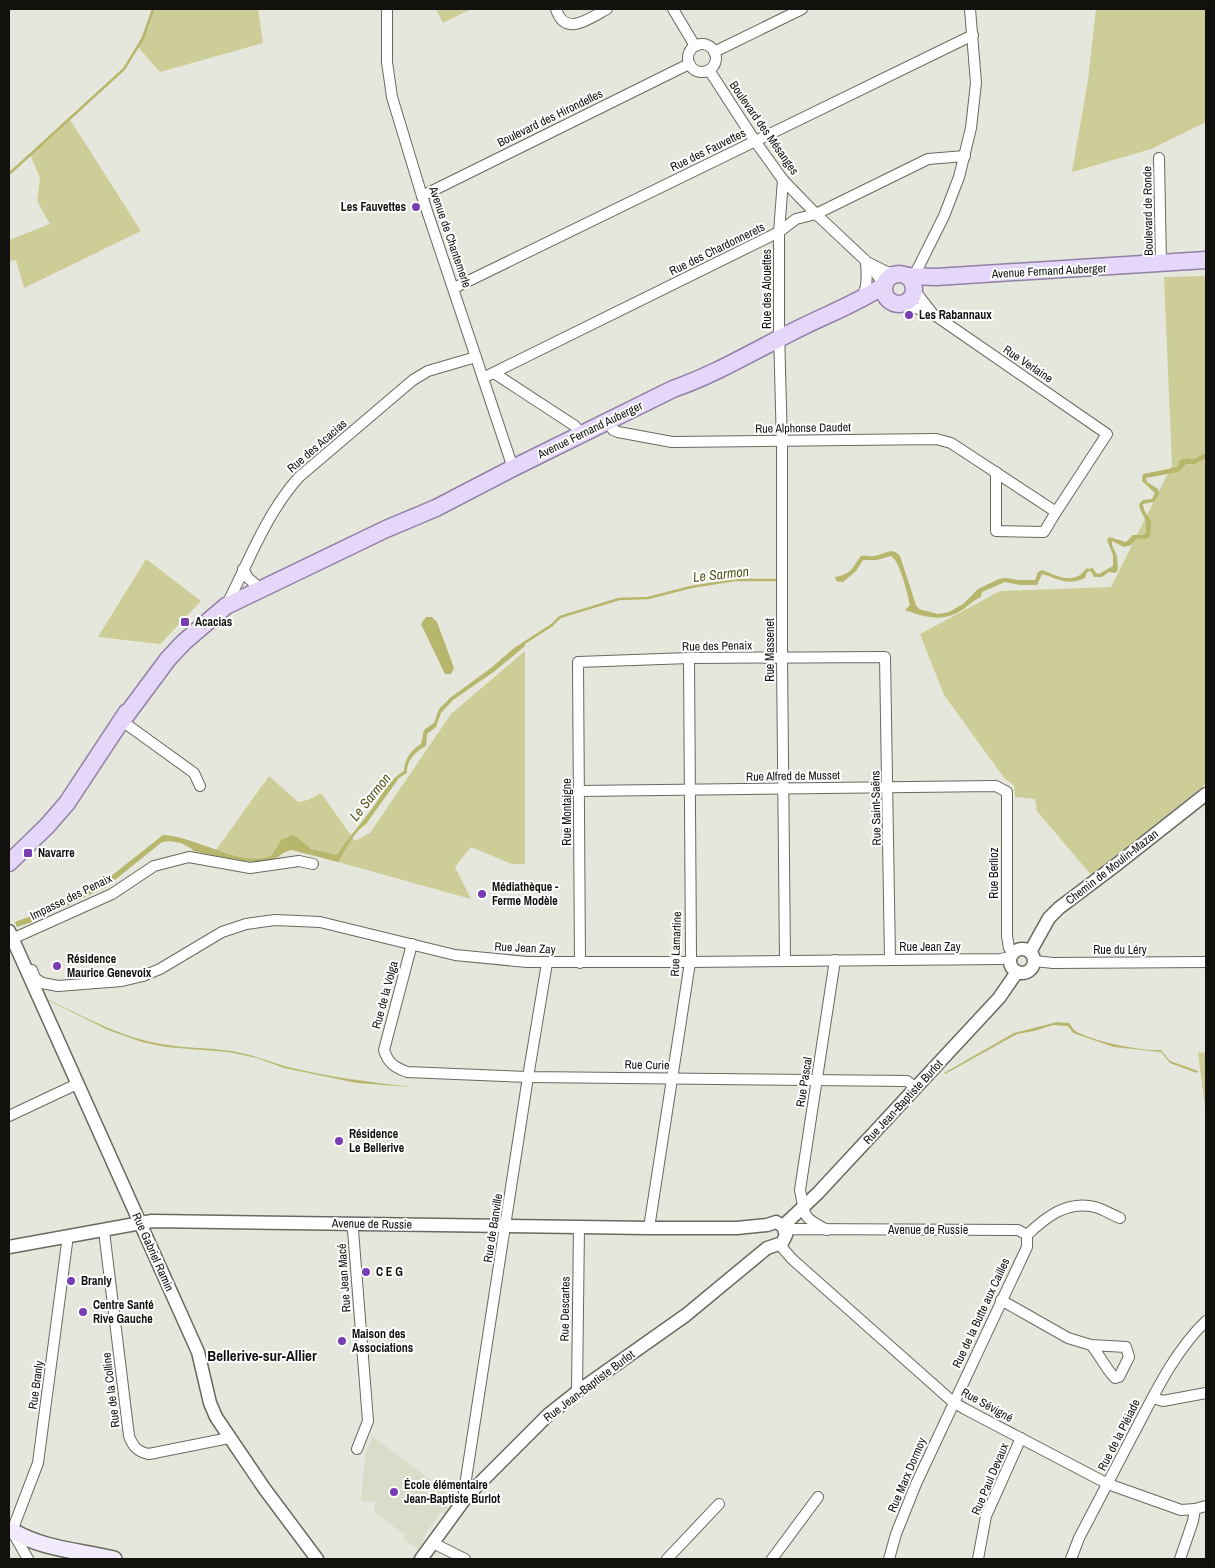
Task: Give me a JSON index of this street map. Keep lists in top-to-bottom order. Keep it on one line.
{"streets":{"main road":["Avenue Fernand Auberger"],"street":["Boulevard des Hirondelles","Boulevard des Mésanges","Rue des Fauvettes","Boulevard de Ronde","Avenue de Chantemerle","Rue des Chardonnerets","Rue des Alouettes","Rue Verlaine","Rue Alphonse Daudet","Rue des Acacias","Rue des Penaix","Rue Massenet","Rue Alfred de Musset","Rue Saint-Saëns","Rue Montaigne","Chemin de Moulin-Mazan","Rue Berlioz","Impasse des Penaix","Rue Lamartine","Rue Jean Zay","Rue du Léry","Rue de la Volga","Rue Curie","Rue Pascal","Rue Jean-Baptiste Burlot","Avenue de Russie","Rue de Banville","Rue Gabriel Ramin","Rue Jean Macé","Rue Descartes","Rue de la Butte aux Cailles","Rue Branly","Rue de la Colline","Rue Sévigné","Rue de la Pléiade","Rue Marx Dormoy","Rue Paul Devaux"]},"crossings":[["Boulevard des Hirondelles","Boulevard des Mésanges"],["Boulevard des Hirondelles","Avenue de Chantemerle"],["Boulevard des Mésanges","Rue des Fauvettes"],["Boulevard des Mésanges","Rue des Chardonnerets"],["Boulevard des Mésanges","Avenue Fernand Auberger"],["Boulevard des Mésanges","Rue des Alouettes"],["Boulevard des Mésanges","Rue Verlaine"],["Rue des Fauvettes","Avenue de Chantemerle"],["Boulevard de Ronde","Avenue Fernand Auberger"],["Avenue de Chantemerle","Rue des Chardonnerets"],["Avenue de Chantemerle","Avenue Fernand Auberger"],["Avenue de Chantemerle","Rue des Acacias"],["Rue des Chardonnerets","Rue des Alouettes"],["Avenue Fernand Auberger","Rue des Alouettes"],["Avenue Fernand Auberger","Rue Verlaine"],["Avenue Fernand Auberger","Rue Alphonse Daudet"],["Avenue Fernand Auberger","Rue des Acacias"],["Avenue Fernand Auberger","Rue Massenet"],["Rue des Alouettes","Rue Massenet"],["Rue Verlaine","Rue Alphonse Daudet"],["Rue Alphonse Daudet","Rue Massenet"],["Rue des Penaix","Rue Massenet"],["Rue des Penaix","Rue Saint-Saëns"],["Rue des Penaix","Rue Montaigne"],["Rue des Penaix","Rue Lamartine"],["Rue Massenet","Rue Alfred de Musset"],["Rue Massenet","Rue Jean Zay"],["Rue Alfred de Musset","Rue Saint-Saëns"],["Rue Alfred de Musset","Rue Montaigne"],["Rue Alfred de Musset","Rue Berlioz"],["Rue Alfred de Musset","Rue Lamartine"],["Rue Saint-Saëns","Rue Jean Zay"],["Rue Montaigne","Rue Jean Zay"],["Chemin de Moulin-Mazan","Rue Berlioz"],["Chemin de Moulin-Mazan","Rue Jean Zay"],["Chemin de Moulin-Mazan","Rue du Léry"],["Chemin de Moulin-Mazan","Rue Jean-Baptiste Burlot"],["Rue Berlioz","Rue Jean Zay"],["Rue Berlioz","Rue du Léry"],["Rue Berlioz","Rue Jean-Baptiste Burlot"],["Impasse des Penaix","Rue Gabriel Ramin"],["Rue Lamartine","Rue Jean Zay"],["Rue Lamartine","Rue Curie"],["Rue Lamartine","Avenue de Russie"],["Rue Jean Zay","Rue du Léry"],["Rue Jean Zay","Rue de la Volga"],["Rue Jean Zay","Rue Pascal"],["Rue Jean Zay","Rue Jean-Baptiste Burlot"],["Rue Jean Zay","Rue de Banville"],["Rue Jean Zay","Rue Gabriel Ramin"],["Rue du Léry","Rue Jean-Baptiste Burlot"],["Rue de la Volga","Rue Curie"],["Rue Curie","Rue Pascal"],["Rue Curie","Rue Jean-Baptiste Burlot"],["Rue Curie","Rue de Banville"],["Rue Pascal","Rue Jean-Baptiste Burlot"],["Rue Jean-Baptiste Burlot","Avenue de Russie"],["Rue Jean-Baptiste Burlot","Rue de Banville"],["Rue Jean-Baptiste Burlot","Rue Descartes"],["Rue Jean-Baptiste Burlot","Rue Sévigné"],["Avenue de Russie","Rue de Banville"],["Avenue de Russie","Rue Gabriel Ramin"],["Avenue de Russie","Rue Jean Macé"],["Avenue de Russie","Rue Descartes"],["Avenue de Russie","Rue de la Butte aux Cailles"],["Avenue de Russie","Rue Branly"],["Avenue de Russie","Rue de la Colline"],["Avenue de Russie","Rue Sévigné"],["Rue Gabriel Ramin","Rue de la Colline"],["Rue de la Butte aux Cailles","Rue Sévigné"],["Rue de la Butte aux Cailles","Rue Marx Dormoy"],["Rue Sévigné","Rue de la Pléiade"],["Rue Sévigné","Rue Marx Dormoy"],["Rue Sévigné","Rue Paul Devaux"]],"districts":["Bellerive-sur-Allier"],"water":["Le Sarmon"],"places":{"other":["Les Fauvettes","Les Rabannaux","Médiathèque - Ferme Modèle","Résidence Maurice Genevoix","Résidence Le Bellerive","C E G","Branly","Centre Santé Rive Gauche","Maison des Associations","École élémentaire Jean-Baptiste Burlot"],"transit":["Acacias","Navarre"]}}
